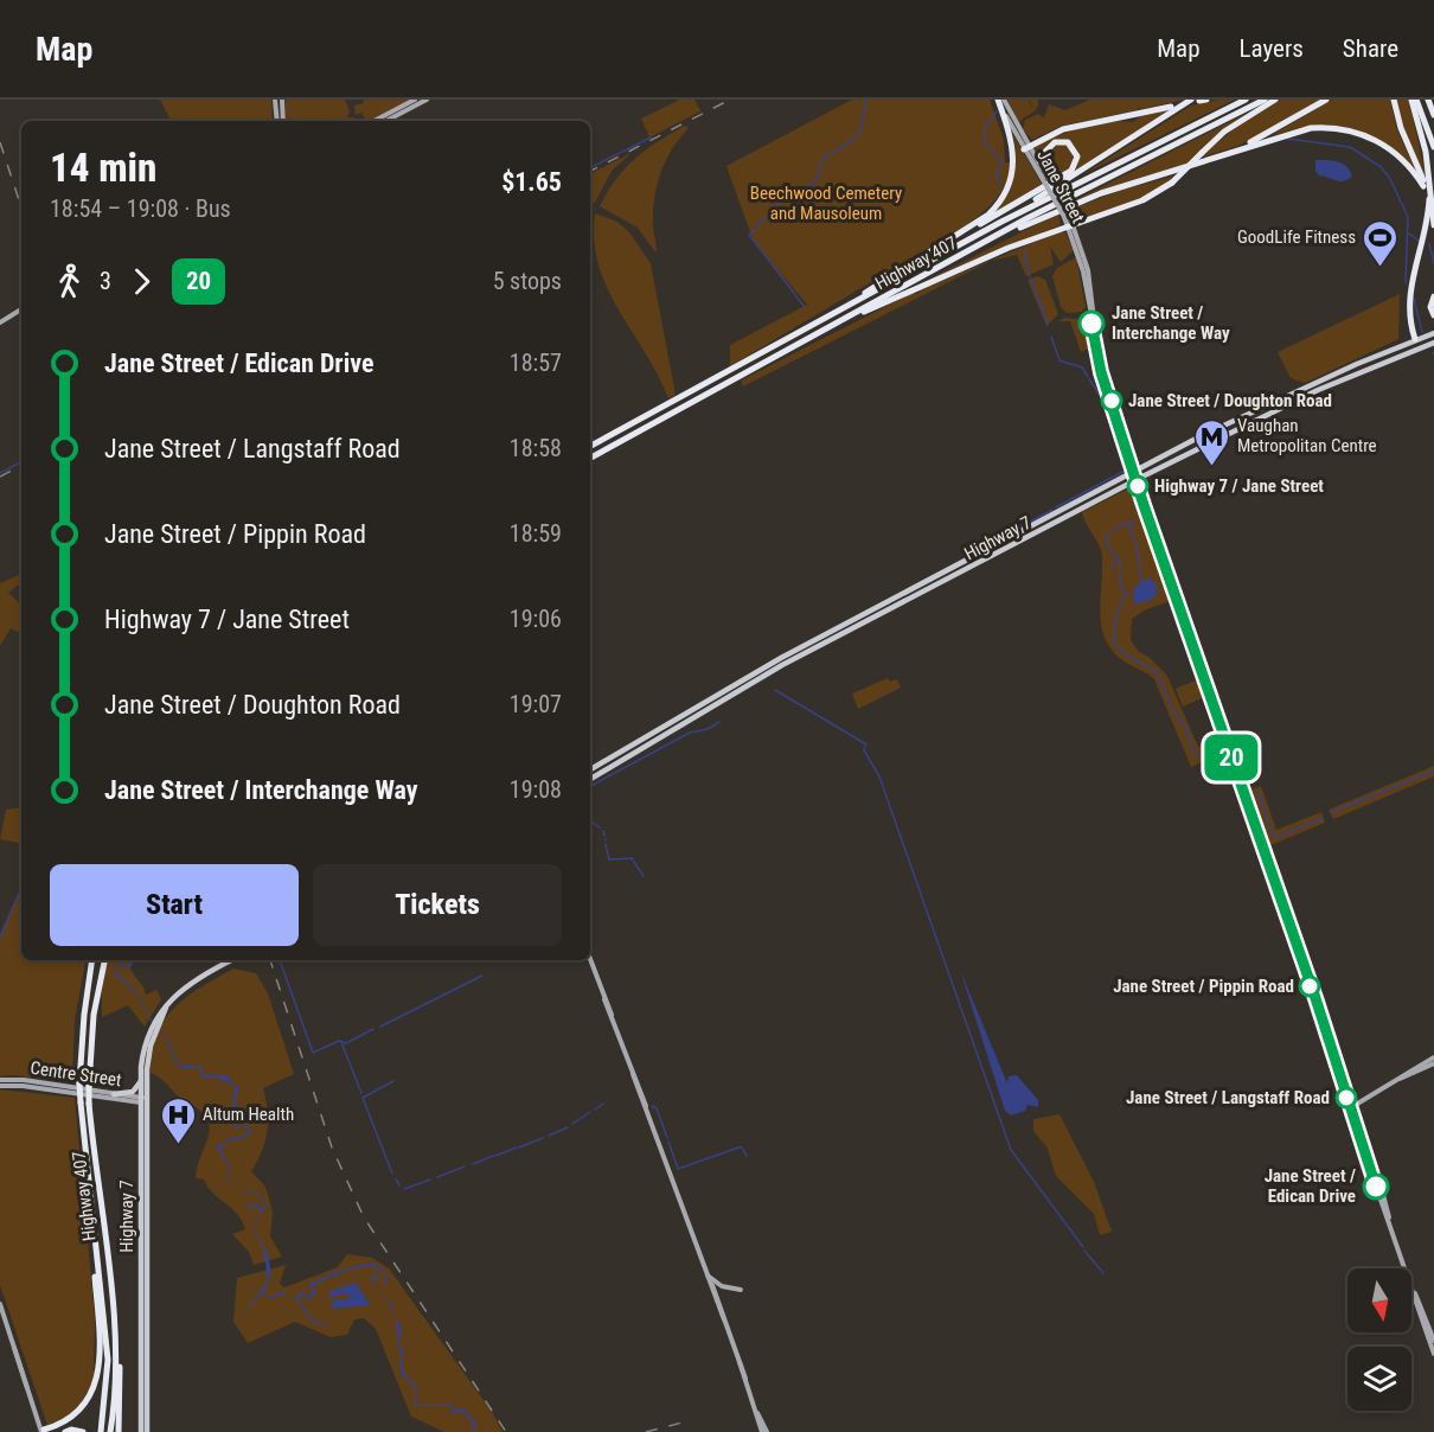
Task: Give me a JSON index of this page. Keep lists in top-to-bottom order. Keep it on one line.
{"streets":{"highway":["Highway 407"],"main road":["Jane Street","Highway 7","Centre Street"]},"crossings":[["Jane Street","Highway 7"],["Highway 7","Centre Street"]],"parks":["Beechwood Cemetery and Mausoleum"],"places":{"sports":["GoodLife Fitness"],"other":["Jane Street / Interchange Way","Jane Street / Doughton Road","Highway 7 / Jane Street","Jane Street / Pippin Road","Jane Street / Langstaff Road","Jane Street / Edican Drive"],"metro station":["Vaughan Metropolitan Centre"],"hospital":["Altum Health"]},"lines":["bus line 20"],"north":"bottom","page":{"header":"Map","nav":["Map","Layers","Share"],"on_map":"20","heading":["14 min","18:54 – 19:08 · Bus","$1.65"],"legs":["3","20","5 stops"],"list":[{"name":"Jane Street / Edican Drive","value":"18:57"},{"name":"Jane Street / Langstaff Road","value":"18:58"},{"name":"Jane Street / Pippin Road","value":"18:59"},{"name":"Highway 7 / Jane Street","value":"19:06"},{"name":"Jane Street / Doughton Road","value":"19:07"},{"name":"Jane Street / Interchange Way","value":"19:08"}],"buttons":["Start","Tickets"]}}
